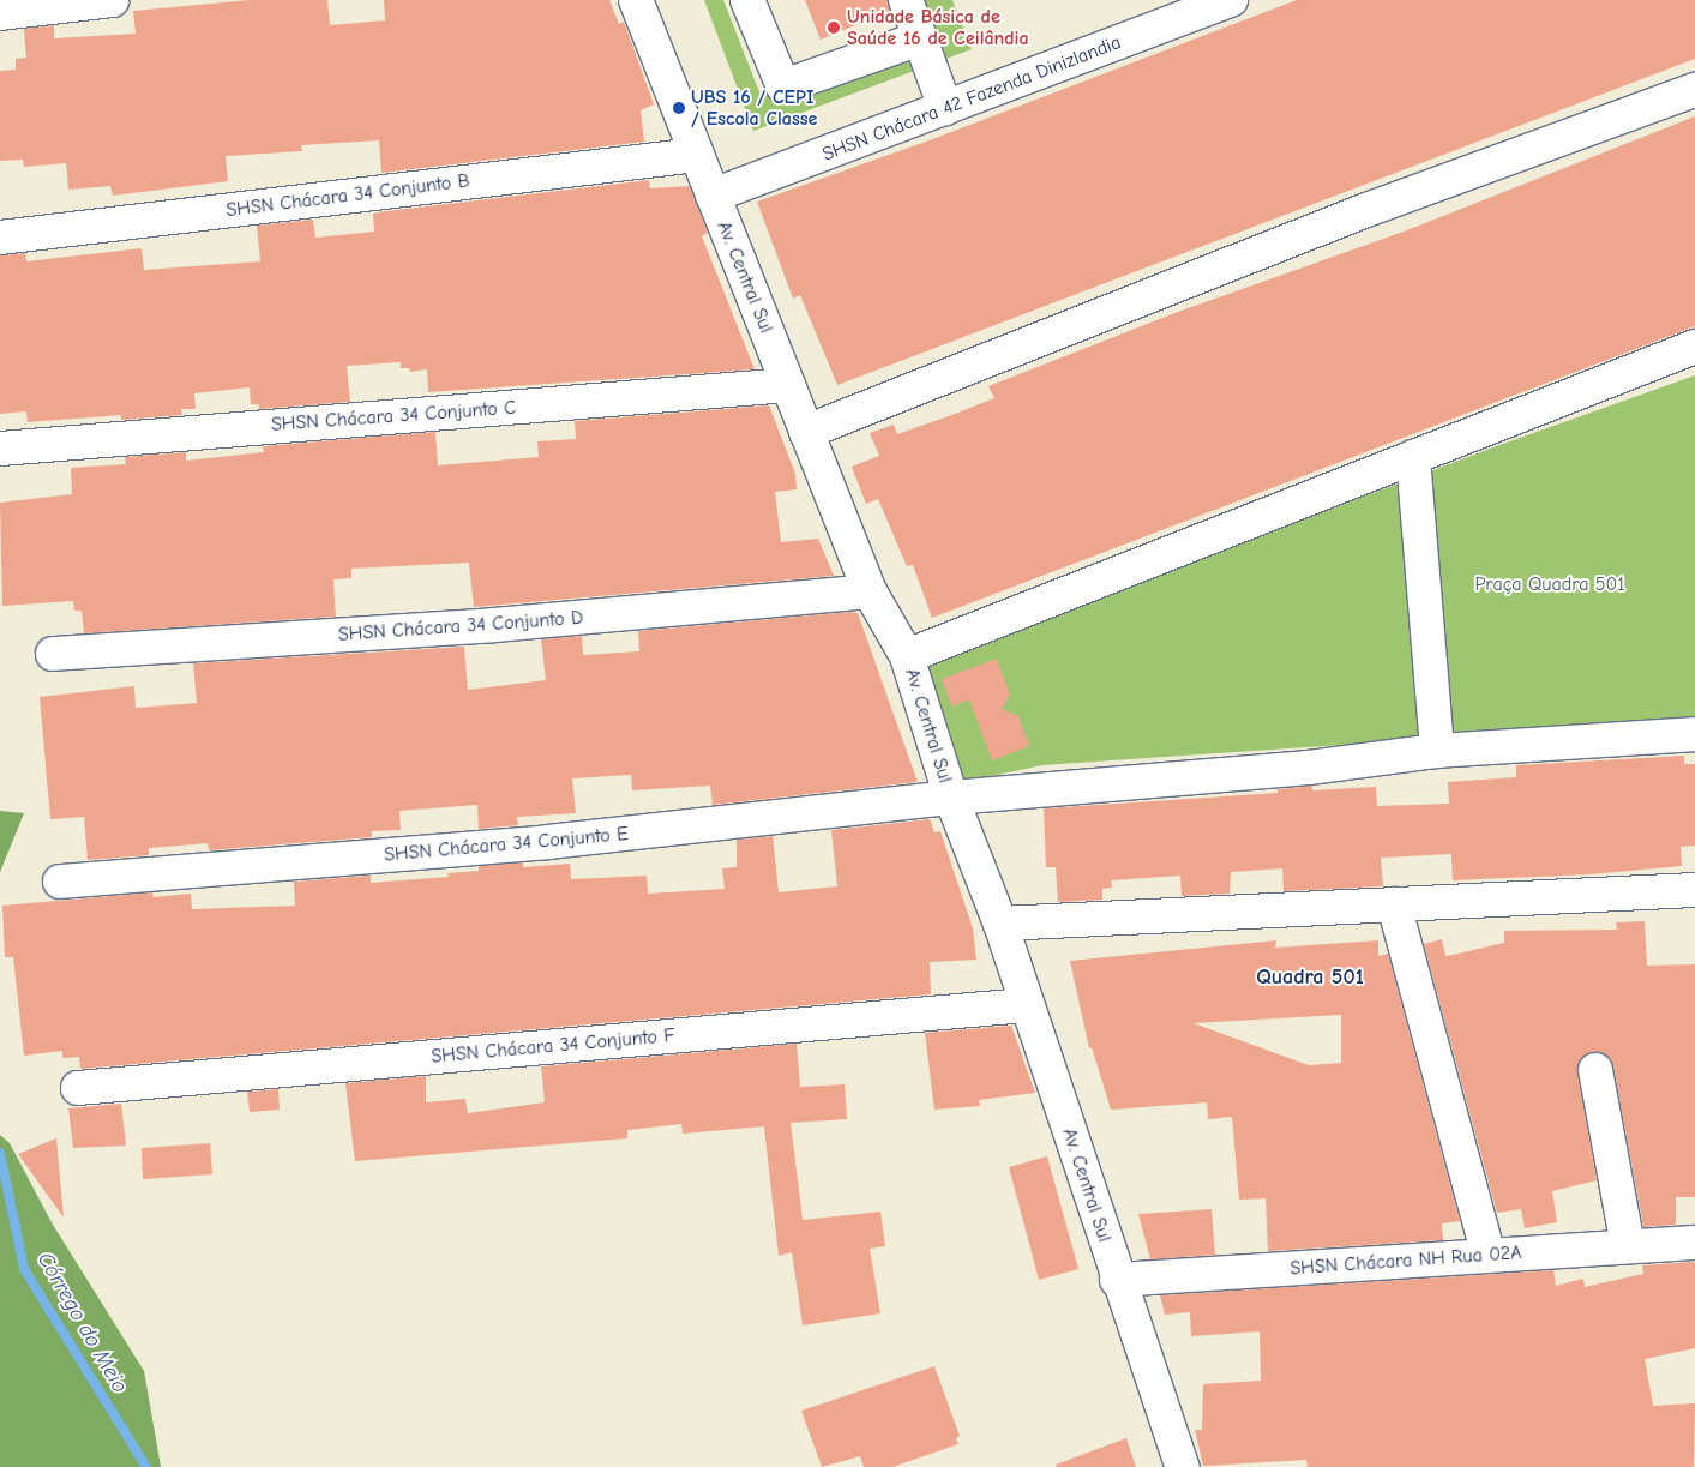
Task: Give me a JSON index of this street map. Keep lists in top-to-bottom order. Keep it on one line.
{"streets":{"street":["SHSN Chácara 42 Fazenda Dinizlandia","SHSN Chácara 34 Conjunto B","Av. Central Sul","SHSN Chácara 34 Conjunto C","SHSN Chácara 34 Conjunto D","SHSN Chácara 34 Conjunto E","SHSN Chácara 34 Conjunto F","SHSN Chácara NH Rua 02A"]},"crossings":[["SHSN Chácara 42 Fazenda Dinizlandia","Av. Central Sul"],["SHSN Chácara 34 Conjunto B","Av. Central Sul"],["Av. Central Sul","SHSN Chácara 34 Conjunto C"],["Av. Central Sul","SHSN Chácara 34 Conjunto D"],["Av. Central Sul","SHSN Chácara 34 Conjunto E"],["Av. Central Sul","SHSN Chácara 34 Conjunto F"],["Av. Central Sul","SHSN Chácara NH Rua 02A"]],"districts":["Quadra 501"],"water":["Córrego do Meio"],"parks":["Praça Quadra 501"],"places":["Unidade Básica de Saúde 16 de Ceilândia","UBS 16 / CEPI / Escola Classe"]}
